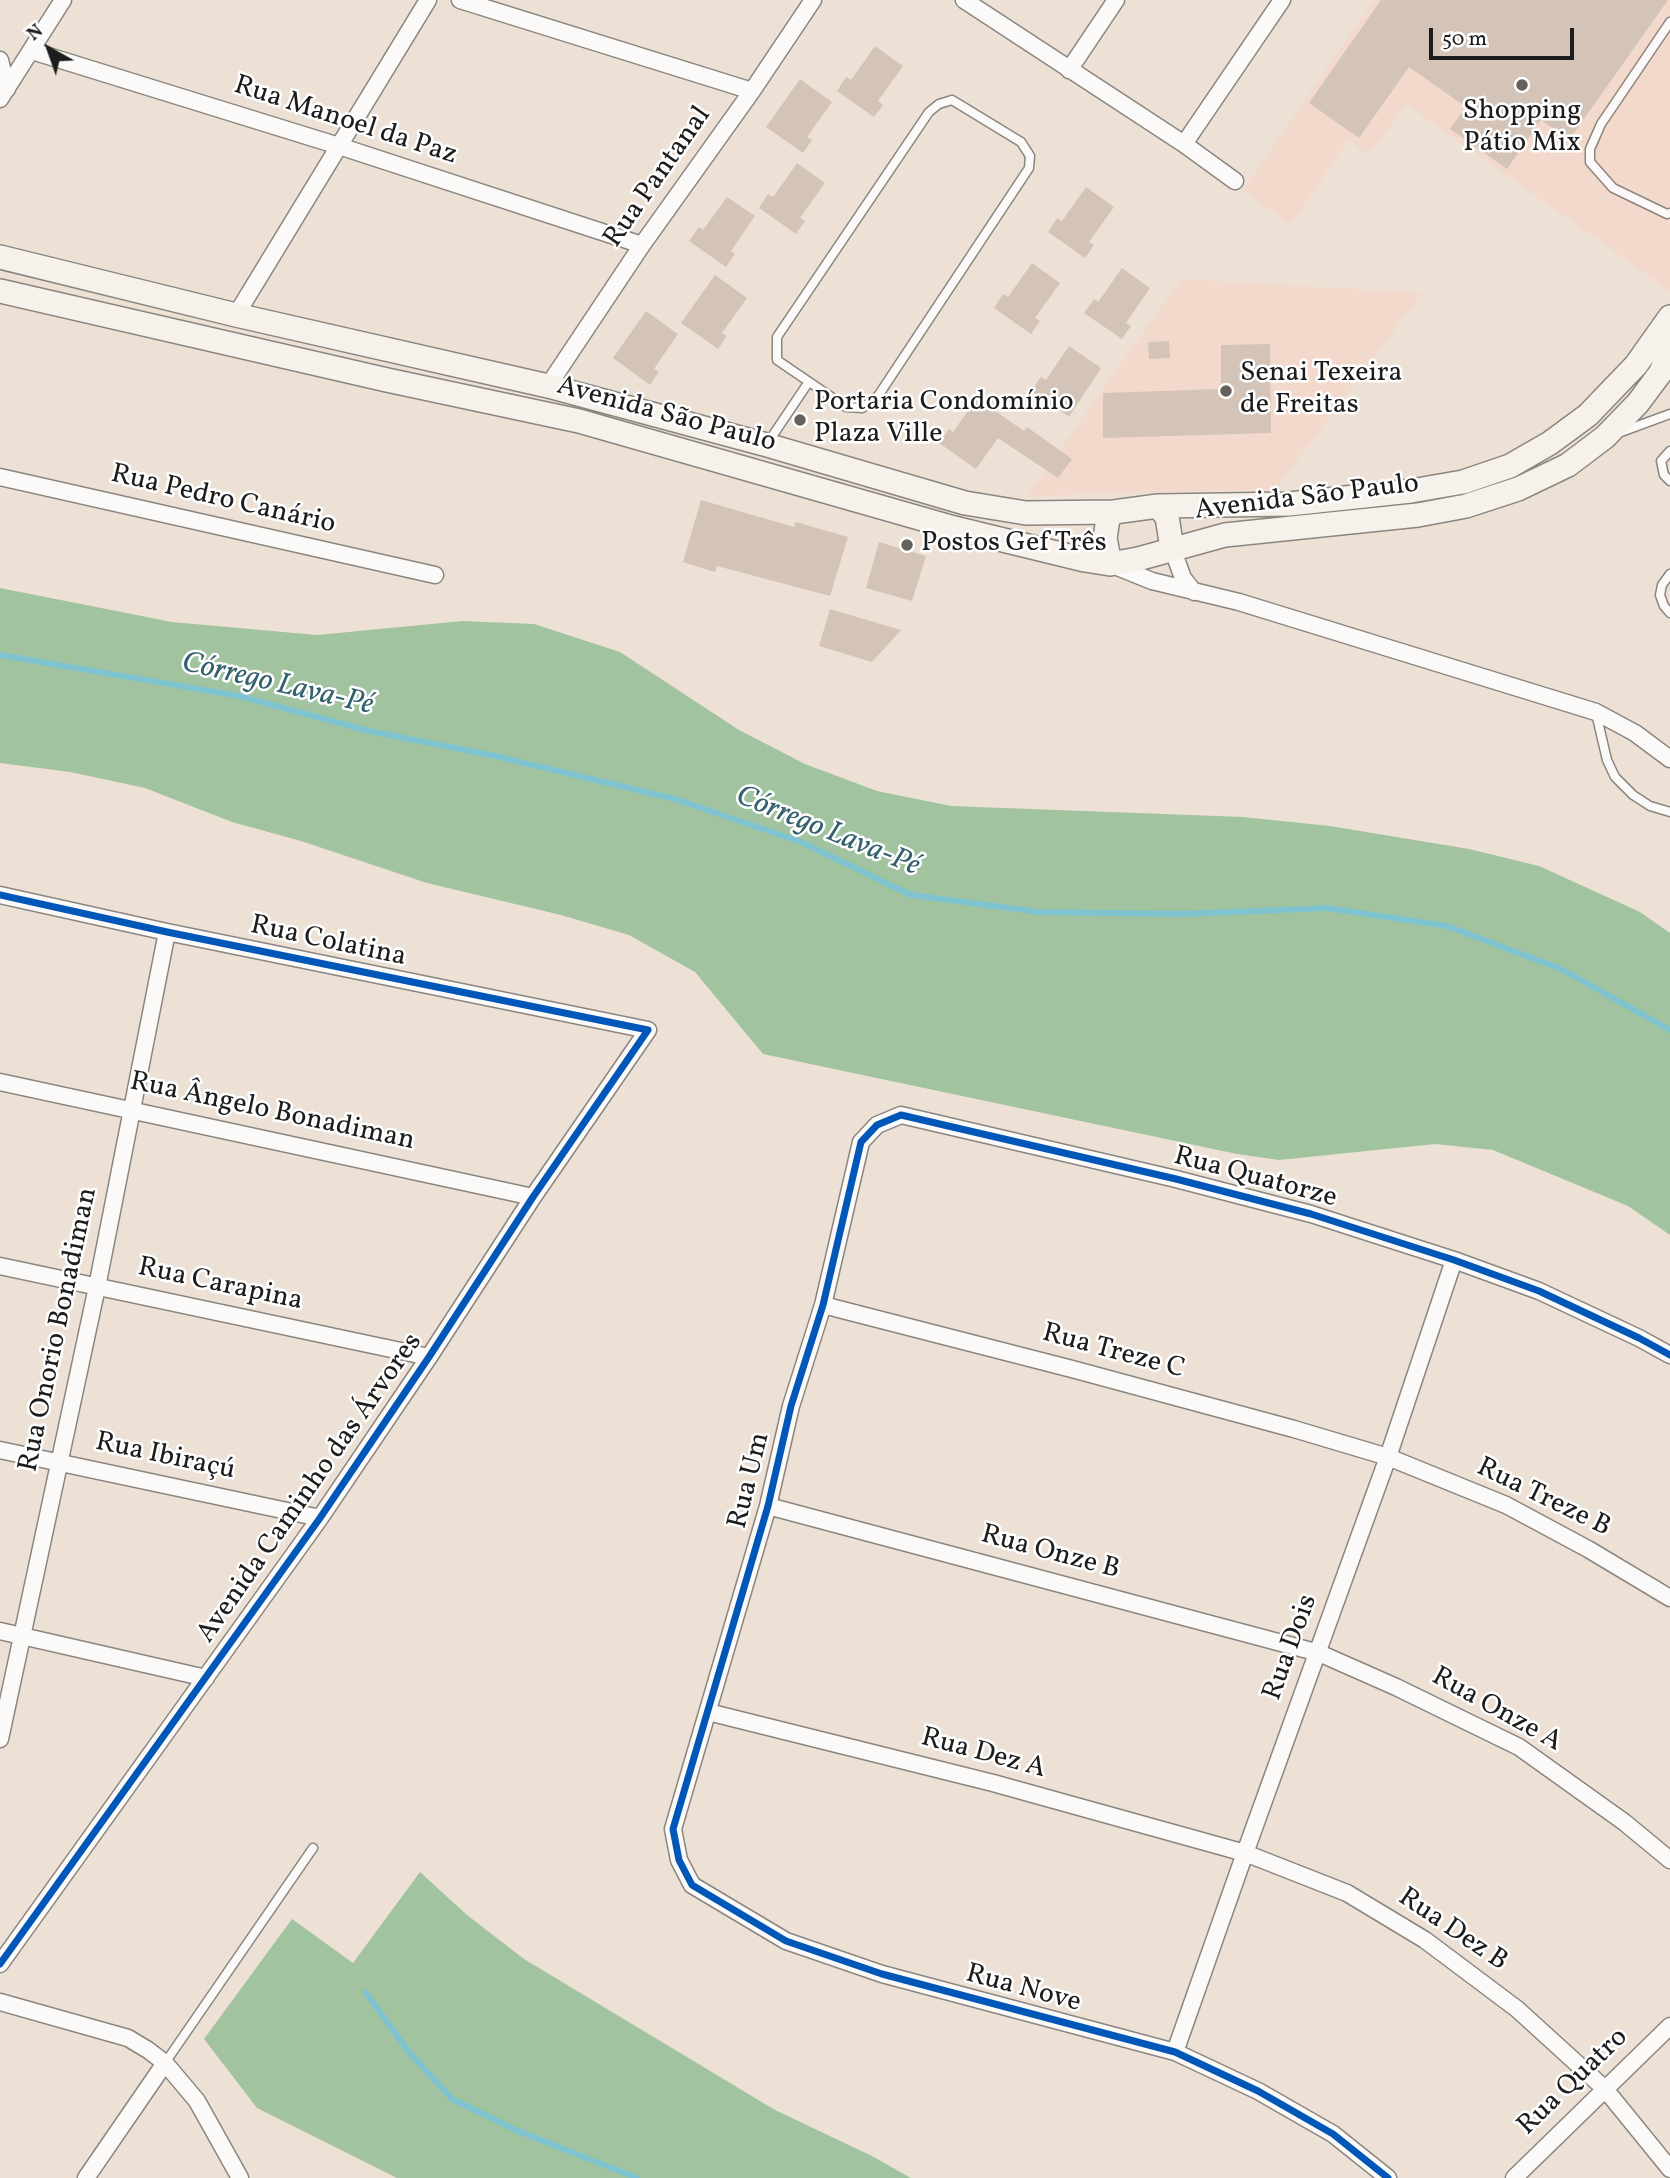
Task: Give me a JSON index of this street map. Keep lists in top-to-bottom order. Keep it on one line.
{"streets":{"street":["Rua Manoel da Paz","Rua Pantanal","Avenida São Paulo","Rua Pedro Canário","Rua Colatina","Rua Ângelo Bonadiman","Rua Quatorze","Rua Carapina","Rua Onorio Bonadiman","Rua Treze C","Rua Ibiraçú","Rua Um","Avenida Caminho das Árvores","Rua Treze B","Rua Onze B","Rua Dois","Rua Onze A","Rua Dez A","Rua Dez B","Rua Nove","Rua Quatro"]},"crossings":[["Rua Manoel da Paz","Rua Pantanal"],["Rua Pantanal","Avenida São Paulo"],["Rua Colatina","Rua Onorio Bonadiman"],["Rua Colatina","Avenida Caminho das Árvores"],["Rua Ângelo Bonadiman","Rua Onorio Bonadiman"],["Rua Ângelo Bonadiman","Avenida Caminho das Árvores"],["Rua Quatorze","Rua Um"],["Rua Quatorze","Rua Dois"],["Rua Carapina","Rua Onorio Bonadiman"],["Rua Carapina","Avenida Caminho das Árvores"],["Rua Onorio Bonadiman","Rua Ibiraçú"],["Rua Treze C","Rua Um"],["Rua Treze C","Rua Treze B"],["Rua Treze C","Rua Dois"],["Rua Ibiraçú","Avenida Caminho das Árvores"],["Rua Um","Rua Onze B"],["Rua Um","Rua Dez A"],["Rua Um","Rua Nove"],["Rua Treze B","Rua Dois"],["Rua Onze B","Rua Dois"],["Rua Onze B","Rua Onze A"],["Rua Dois","Rua Onze A"],["Rua Dois","Rua Dez A"],["Rua Dois","Rua Dez B"],["Rua Dois","Rua Nove"],["Rua Dez A","Rua Dez B"],["Rua Dez B","Rua Quatro"]],"water":["Córrego Lava-Pé"],"places":["Shopping Pátio Mix","Senai Texeira de Freitas","Portaria Condomínio Plaza Ville","Postos Gef Três"],"scale_bar":"50 m","north":"top left"}
